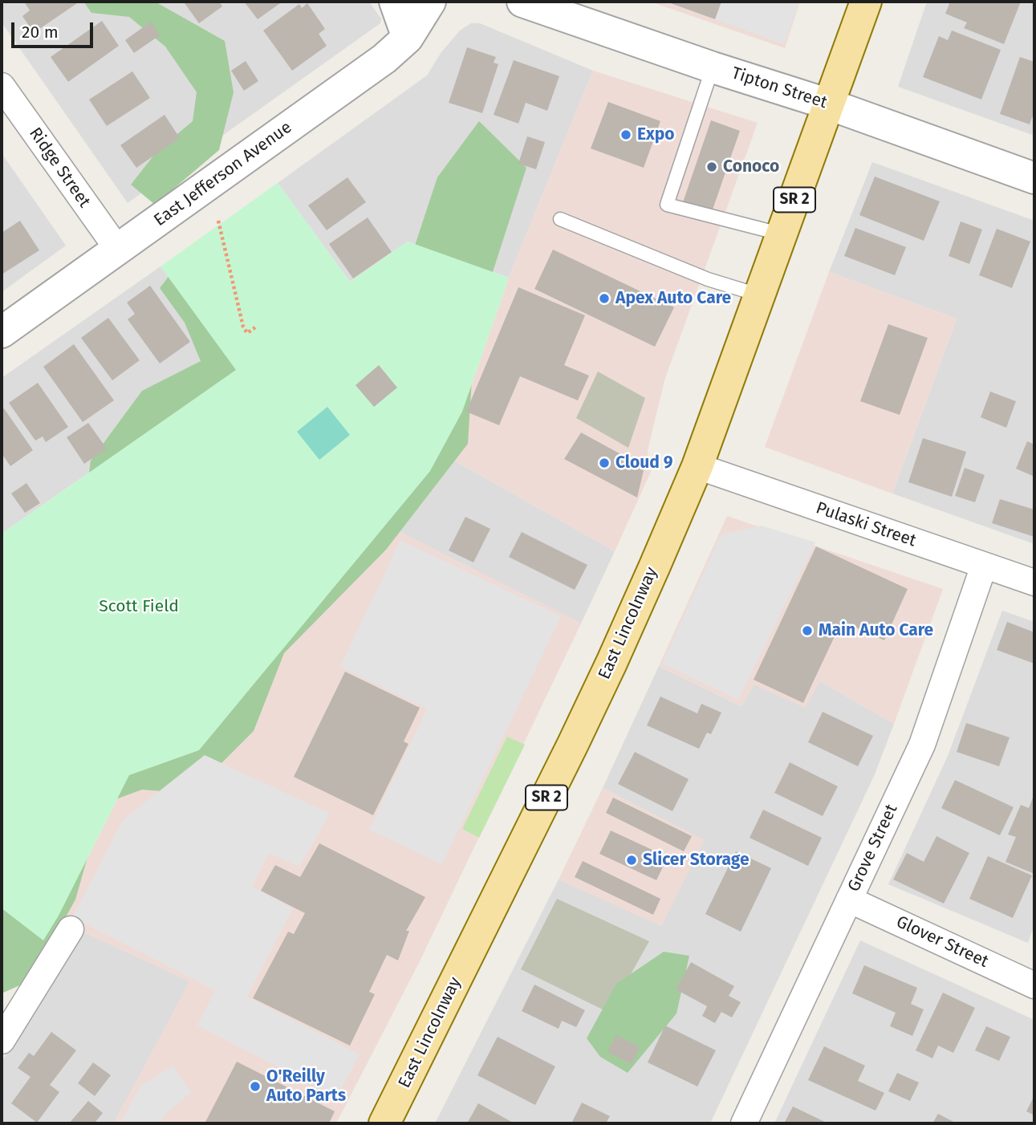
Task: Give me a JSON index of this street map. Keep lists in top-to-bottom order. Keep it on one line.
{"streets":{"main road":["SR 2","East Lincolnway"],"street":["Tipton Street","Ridge Street","East Jefferson Avenue","Pulaski Street","Grove Street","Glover Street"]},"crossings":[["Tipton Street","SR 2"],["Tipton Street","East Lincolnway"],["Ridge Street","East Jefferson Avenue"],["SR 2","East Lincolnway"],["Pulaski Street","East Lincolnway"],["Pulaski Street","Grove Street"],["Grove Street","Glover Street"]],"parks":["Scott Field"],"places":["Expo","Conoco","Apex Auto Care","Cloud 9","Main Auto Care","Slicer Storage","O'Reilly Auto Parts"],"scale_bar":"20 m"}
